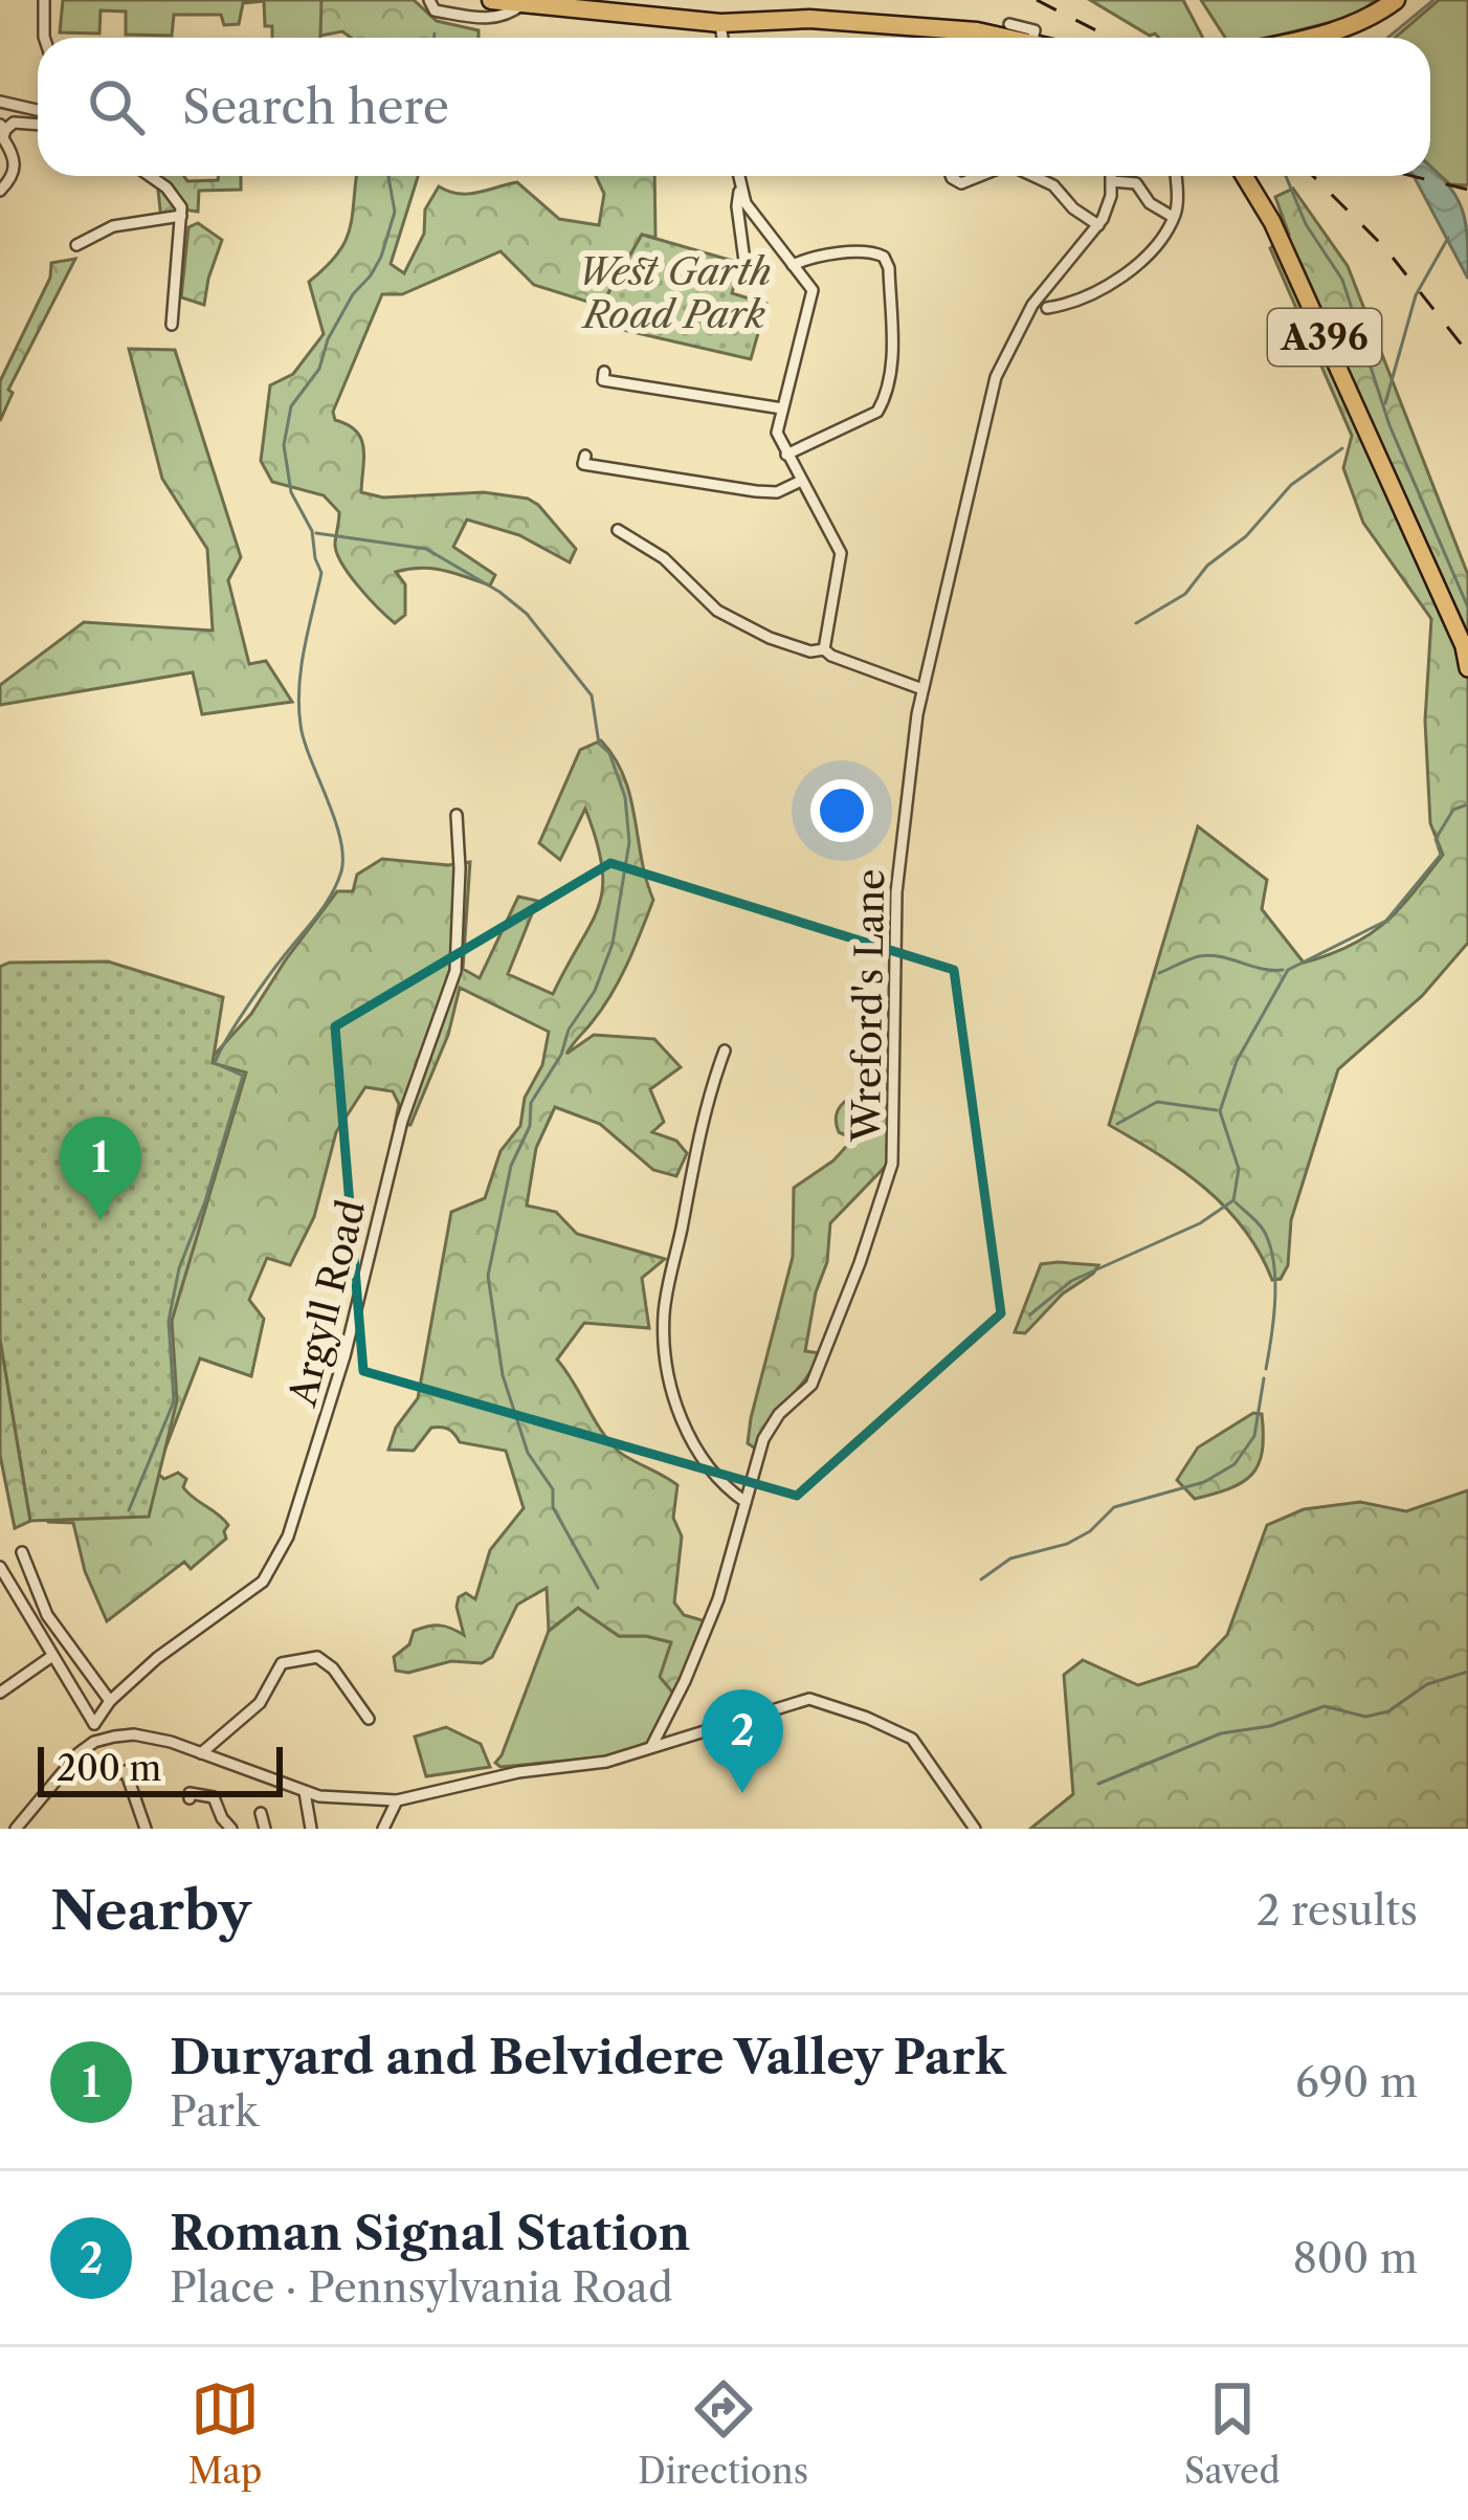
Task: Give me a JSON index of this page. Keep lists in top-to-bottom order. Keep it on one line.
{"streets":{"main road":["A396"],"street":["Wreford's Lane","Argyll Road"]},"parks":["West Garth Road Park"],"scale_bar":"200 m","page":{"search":"Search here","pins":["1","2"],"scale":"200 m","heading":["Nearby","2 results"],"list":[{"mark":"1","name":"Duryard and Belvidere Valley Park","note":"Park","value":"690 m"},{"mark":"2","name":"Roman Signal Station","note":"Place · Pennsylvania Road","value":"800 m"}],"nav":["Map","Directions","Saved"]}}
